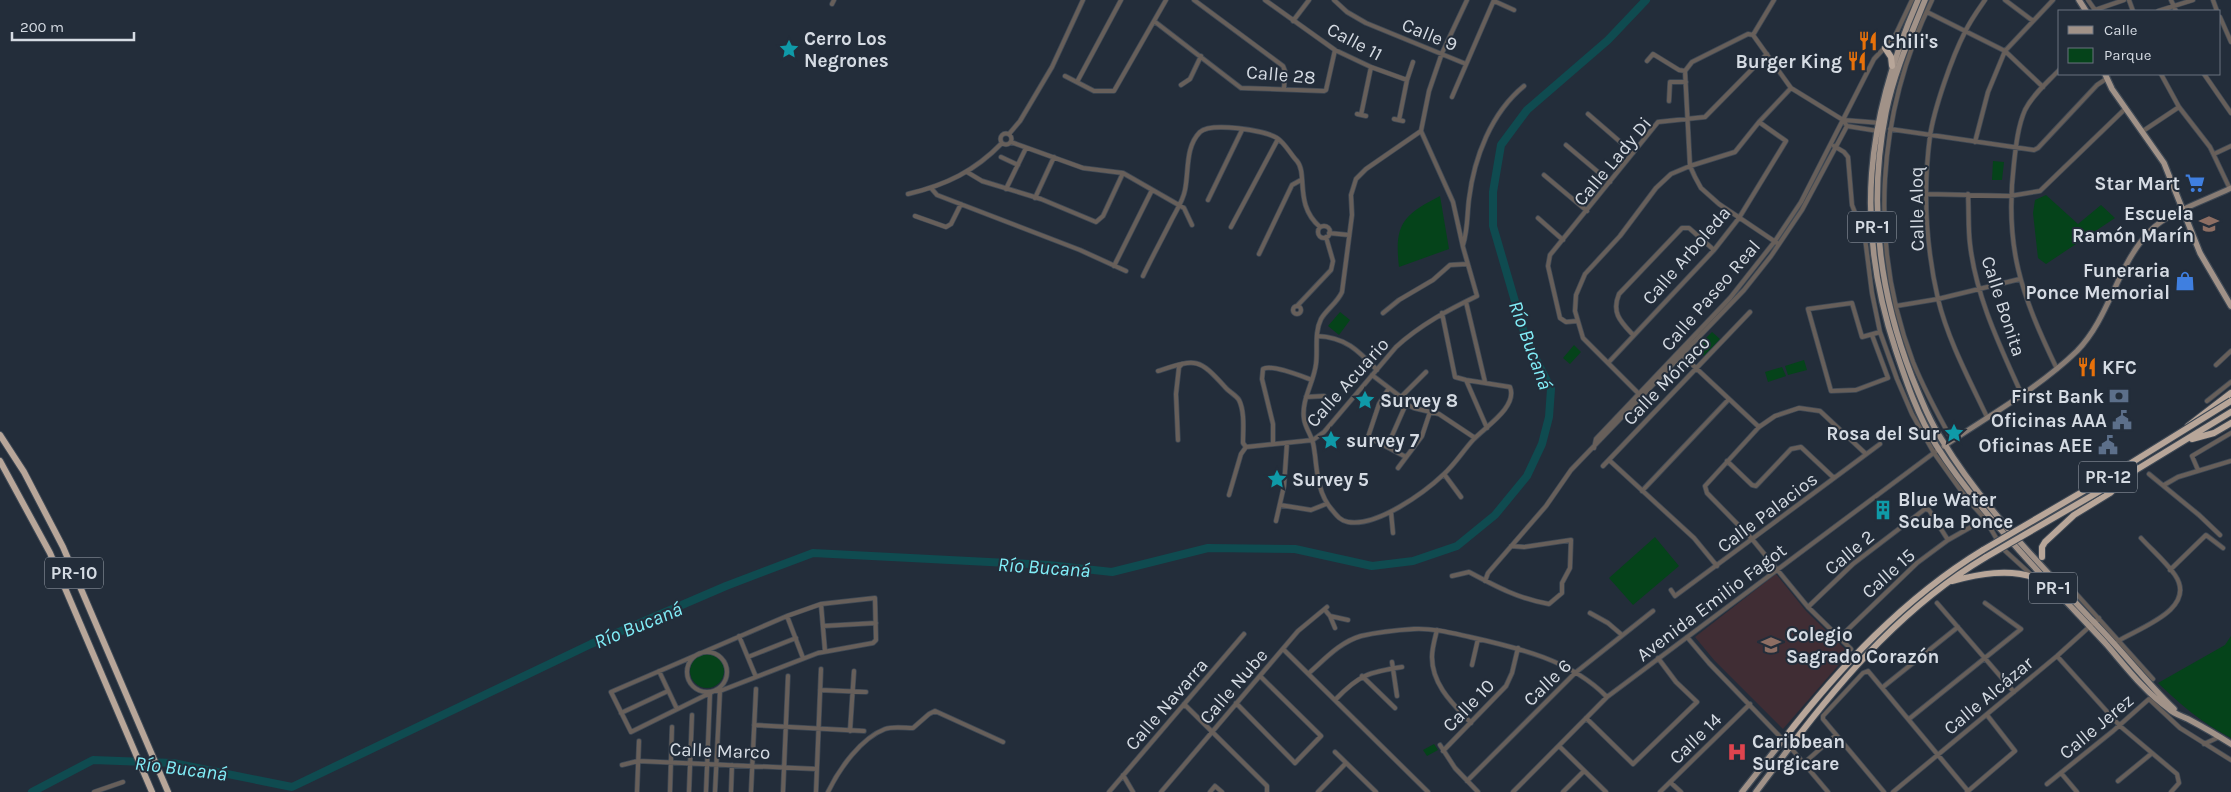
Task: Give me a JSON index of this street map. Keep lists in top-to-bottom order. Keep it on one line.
{"streets":{"highway":["PR-12","PR-10"],"main road":["PR-1"],"street":["Calle 9","Calle 11","Calle 28","Calle Lady Di","Calle Aloq","Calle Arboleda","Calle Paseo Real","Calle Bonita","Calle Mónaco","Calle Acuario","Calle Palacios","Calle 2","Calle 15","Avenida Emilio Fagot","Calle 6","Calle Nube","Calle Alcázar","Calle Navarra","Calle 10","Calle Jerez","Calle 14","Calle Marco"]},"crossings":[["Calle 11","Calle 28"],["PR-1","Avenida Emilio Fagot"],["PR-1","Calle Alcázar"],["Calle 2","Calle 15"]],"water":["Río Bucaná"],"places":{"restaurant":["Chili's","Burger King","KFC"],"place":["Cerro Los Negrones","Survey 8","Rosa del Sur","survey 7","Survey 5"],"supermarket":["Star Mart"],"school or university":["Escuela Ramón Marín","Colegio Sagrado Corazón"],"shop":["Funeraria Ponce Memorial"],"bank":["First Bank"],"public building":["Oficinas AAA","Oficinas AEE"],"building":["Blue Water Scuba Ponce"],"hospital":["Caribbean Surgicare"]},"legend":["Calle","Parque"],"scale_bar":"200 m"}
